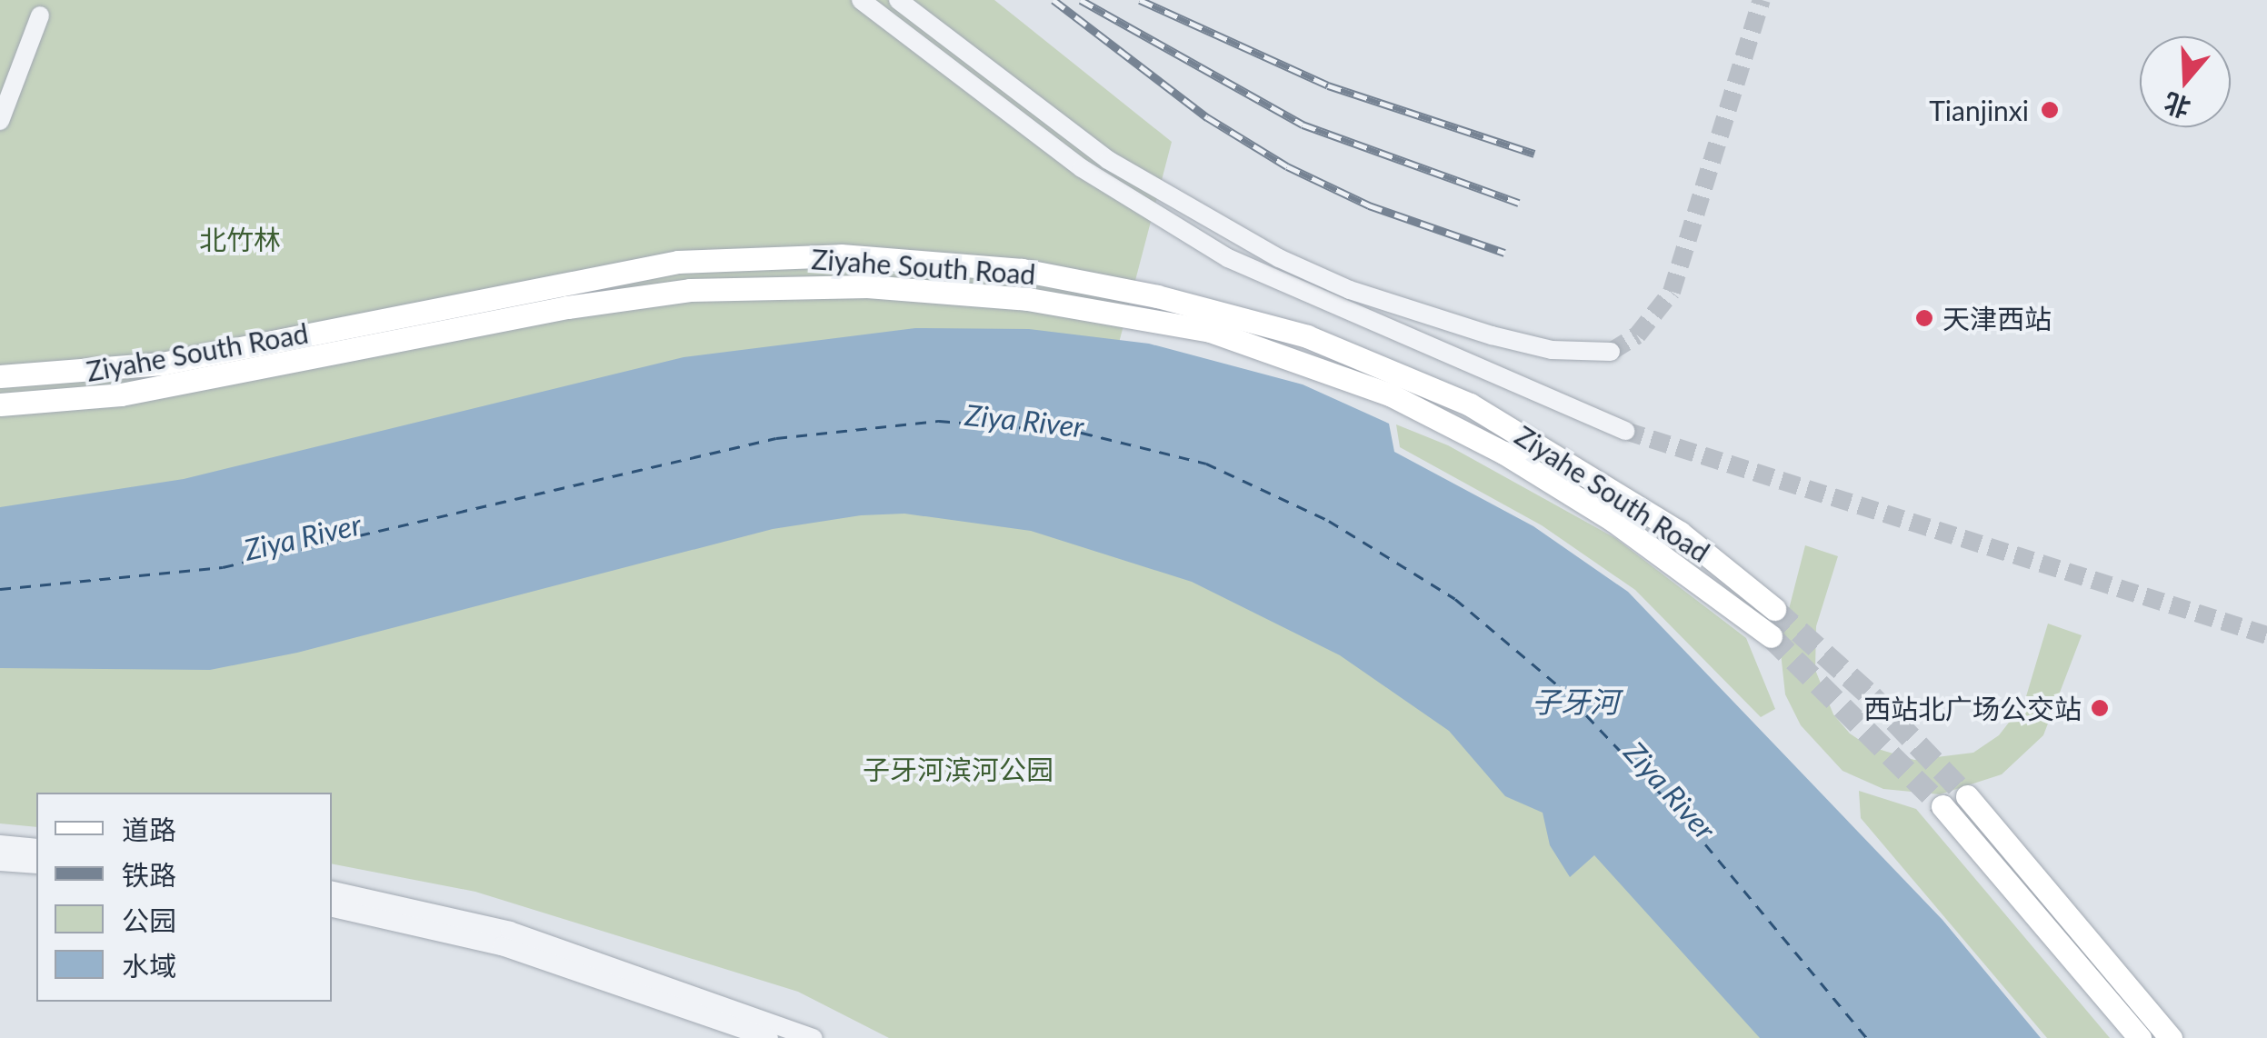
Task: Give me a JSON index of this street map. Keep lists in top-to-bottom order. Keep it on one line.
{"streets":{"main road":["Ziyahe South Road"]},"water":["Ziya River","子牙河"],"parks":["北竹林","子牙河滨河公园"],"places":["Tianjinxi","天津西站","西站北广场公交站"],"legend":["道路","铁路","公园","水域"],"north":"bottom"}
